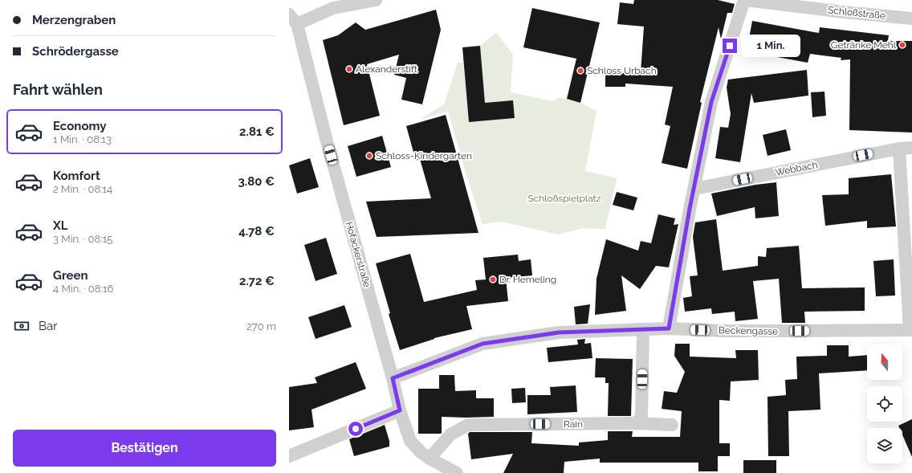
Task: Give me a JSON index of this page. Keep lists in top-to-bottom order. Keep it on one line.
{"streets":{"street":["Schloßstraße","Webbach","Hofackerstraße","Beckengasse","Rain"]},"crossings":[["Hofackerstraße","Beckengasse"],["Hofackerstraße","Rain"]],"parks":["Schloßspielplatz"],"places":["Getränke Mehl","Alexanderstift","Schloss Urbach","Schloss-Kindergarten","Dr. Hemeling"],"north":"top","page":{"banner":["Merzengraben","Schrödergasse"],"bubble":"1 Min.","heading":"Fahrt wählen","list":[{"name":"Economy","note":"1 Min. · 08:13","value":"2.81 €"},{"name":"Komfort","note":"2 Min. · 08:14","value":"3.80 €"},{"name":"XL","note":"3 Min. · 08:15","value":"4.78 €"},{"name":"Green","note":"4 Min. · 08:16","value":"2.72 €"}],"pay":["Bar","270 m"],"buttons":"Bestätigen"}}
